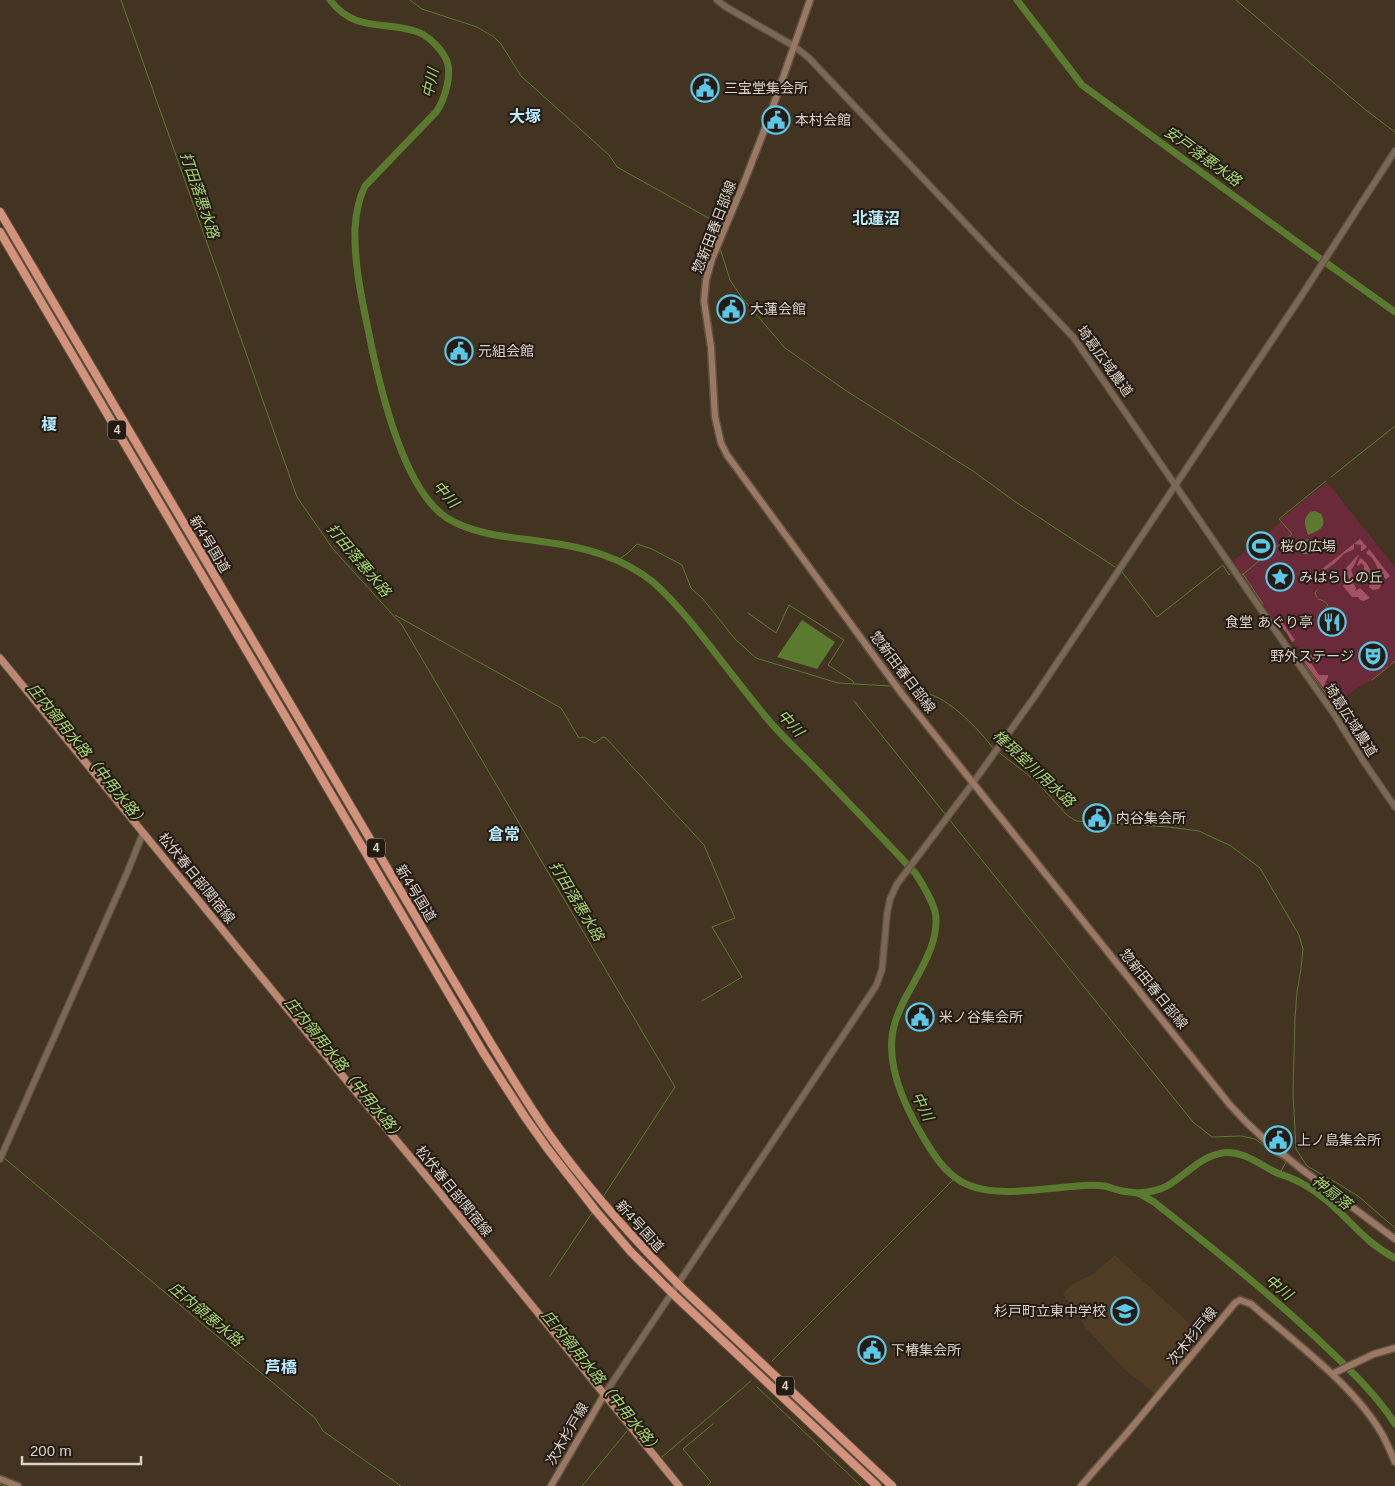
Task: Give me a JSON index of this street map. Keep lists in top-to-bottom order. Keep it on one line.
{"streets":{"highway":["4","新4号国道"],"main road":["惣新田春日部線","松伏春日部関宿線","次木杉戸線"],"street":["埼葛広域農道"]},"crossings":[["惣新田春日部線","埼葛広域農道"],["松伏春日部関宿線","次木杉戸線"]],"districts":["大塚","北蓮沼","榎","倉常","芦橋"],"water":["中川","安戸落悪水路","打田落悪水路","庄内領用水路（中用水路）","権現堂川用水路","神扇落","庄内領悪水路"],"places":{"public building":["三宝堂集会所","本村会館","大蓮会館","元組会館","内谷集会所","米ノ谷集会所","上ノ島集会所","下椿集会所"],"sports":["桜の広場"],"place":["みはらしの丘"],"restaurant":["食堂 あぐり亭"],"theatre":["野外ステージ"],"school or university":["杉戸町立東中学校"]},"scale_bar":"200 m"}
